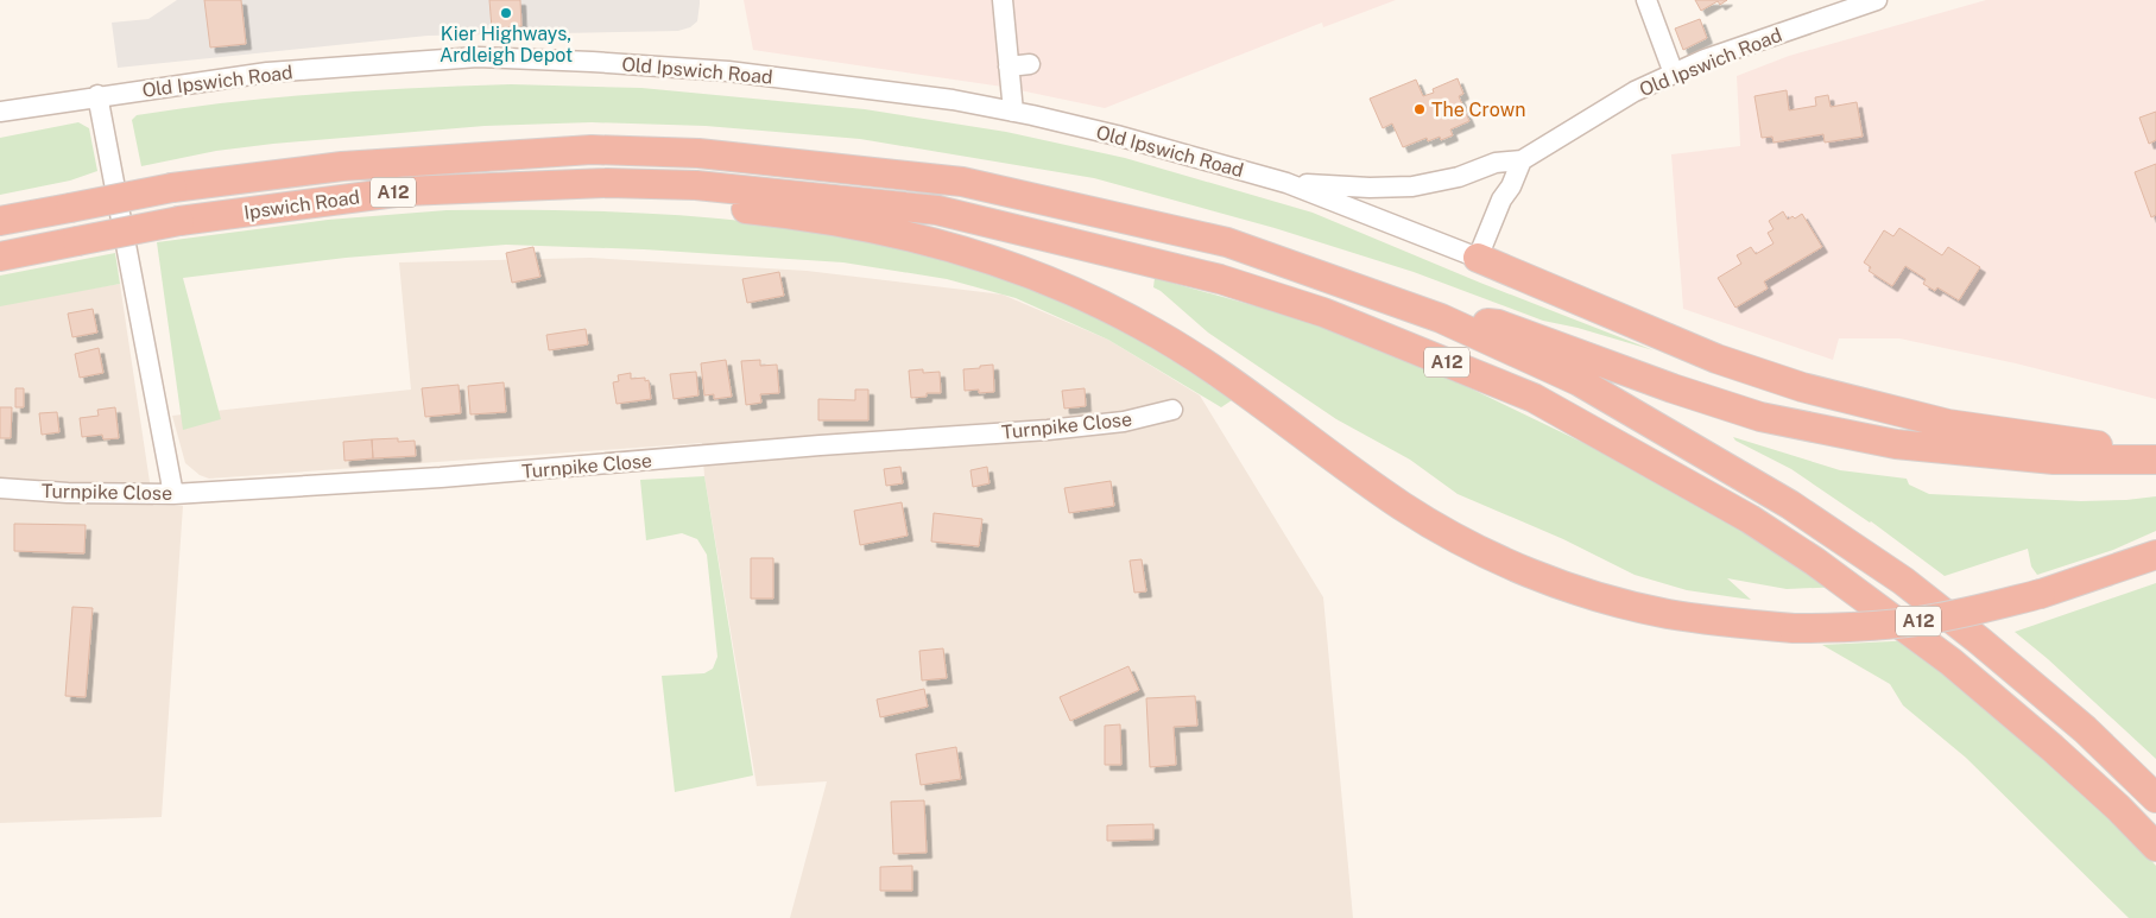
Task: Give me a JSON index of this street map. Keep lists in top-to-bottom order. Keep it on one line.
{"streets":{"highway":["A12","Ipswich Road"],"street":["Old Ipswich Road","Turnpike Close"]},"crossings":[["A12","Ipswich Road"]],"places":["Kier Highways, Ardleigh Depot","The Crown"]}
